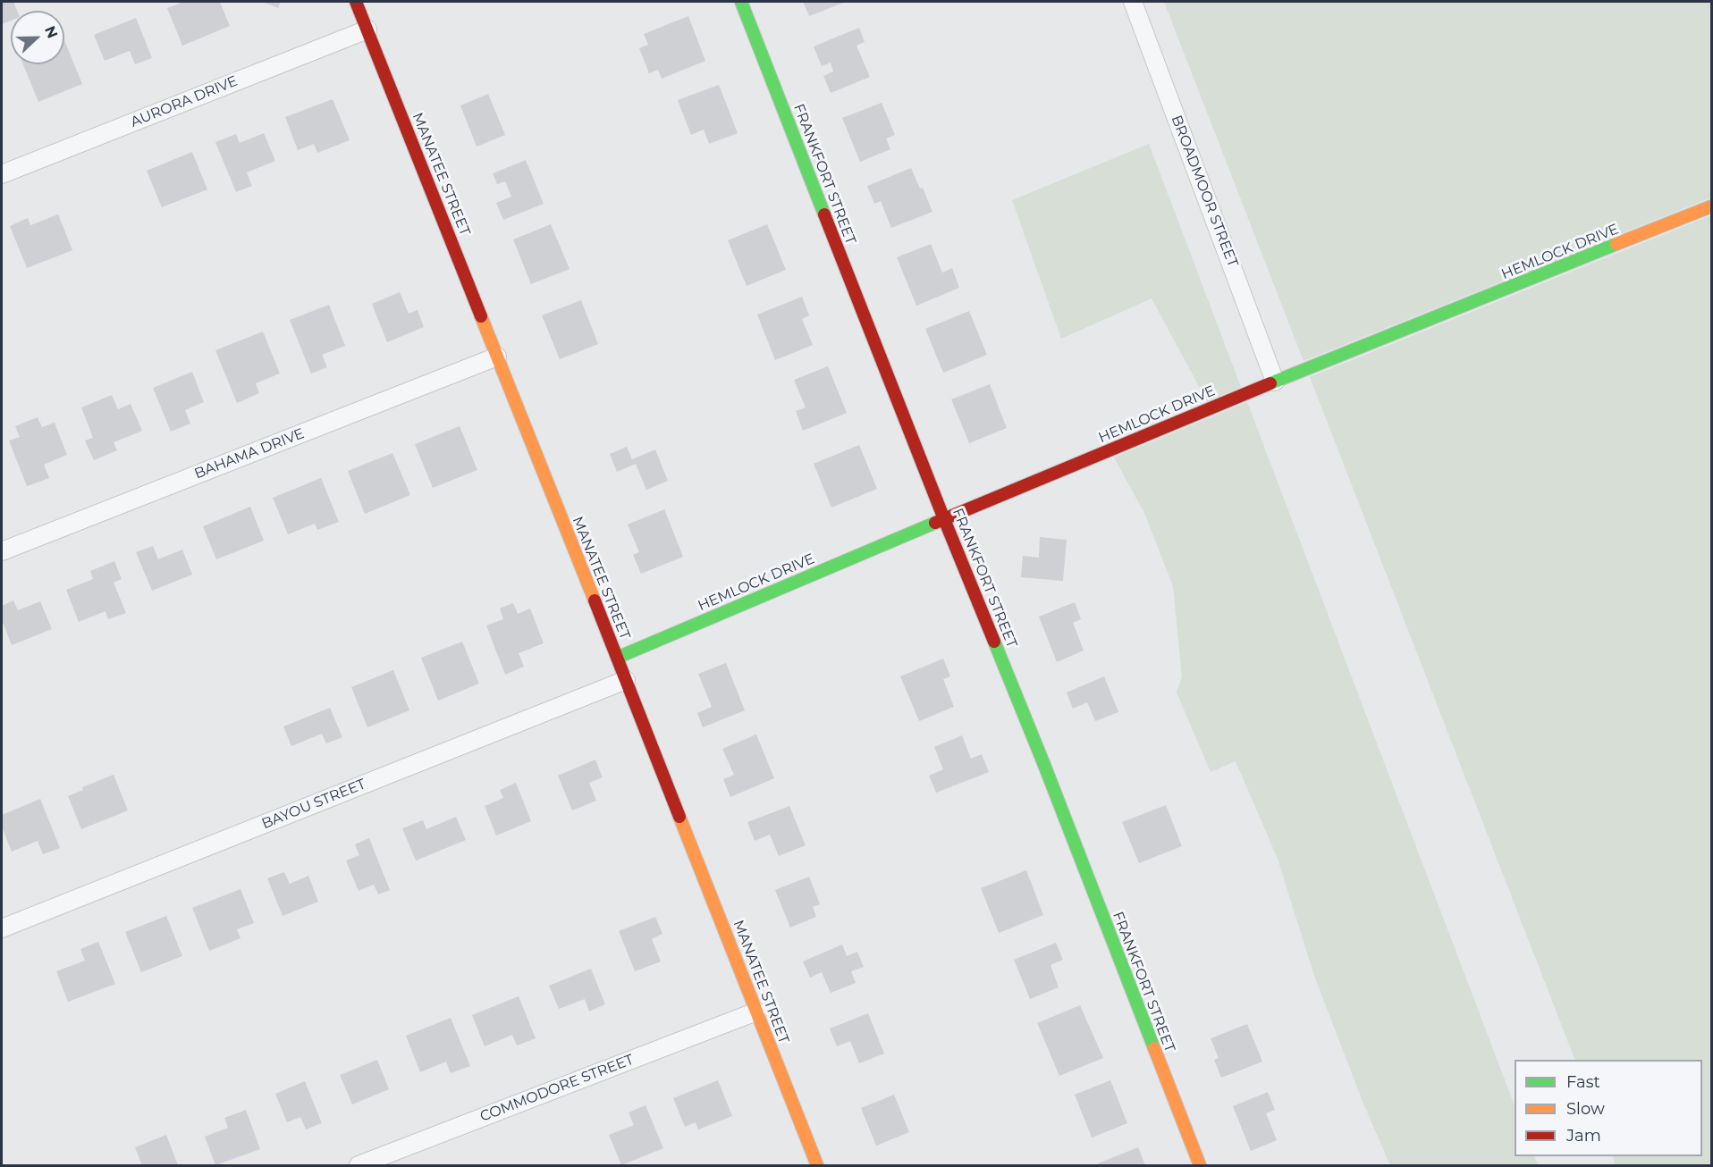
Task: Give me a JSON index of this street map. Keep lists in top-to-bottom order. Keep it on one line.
{"streets":{"street":["AURORA DRIVE","MANATEE STREET","FRANKFORT STREET","BROADMOOR STREET","HEMLOCK DRIVE","BAHAMA DRIVE","BAYOU STREET","COMMODORE STREET"]},"crossings":[["AURORA DRIVE","MANATEE STREET"],["MANATEE STREET","HEMLOCK DRIVE"],["MANATEE STREET","BAHAMA DRIVE"],["MANATEE STREET","BAYOU STREET"],["MANATEE STREET","COMMODORE STREET"],["FRANKFORT STREET","HEMLOCK DRIVE"],["BROADMOOR STREET","HEMLOCK DRIVE"]],"legend":["Fast","Slow","Jam"],"north":"right"}
